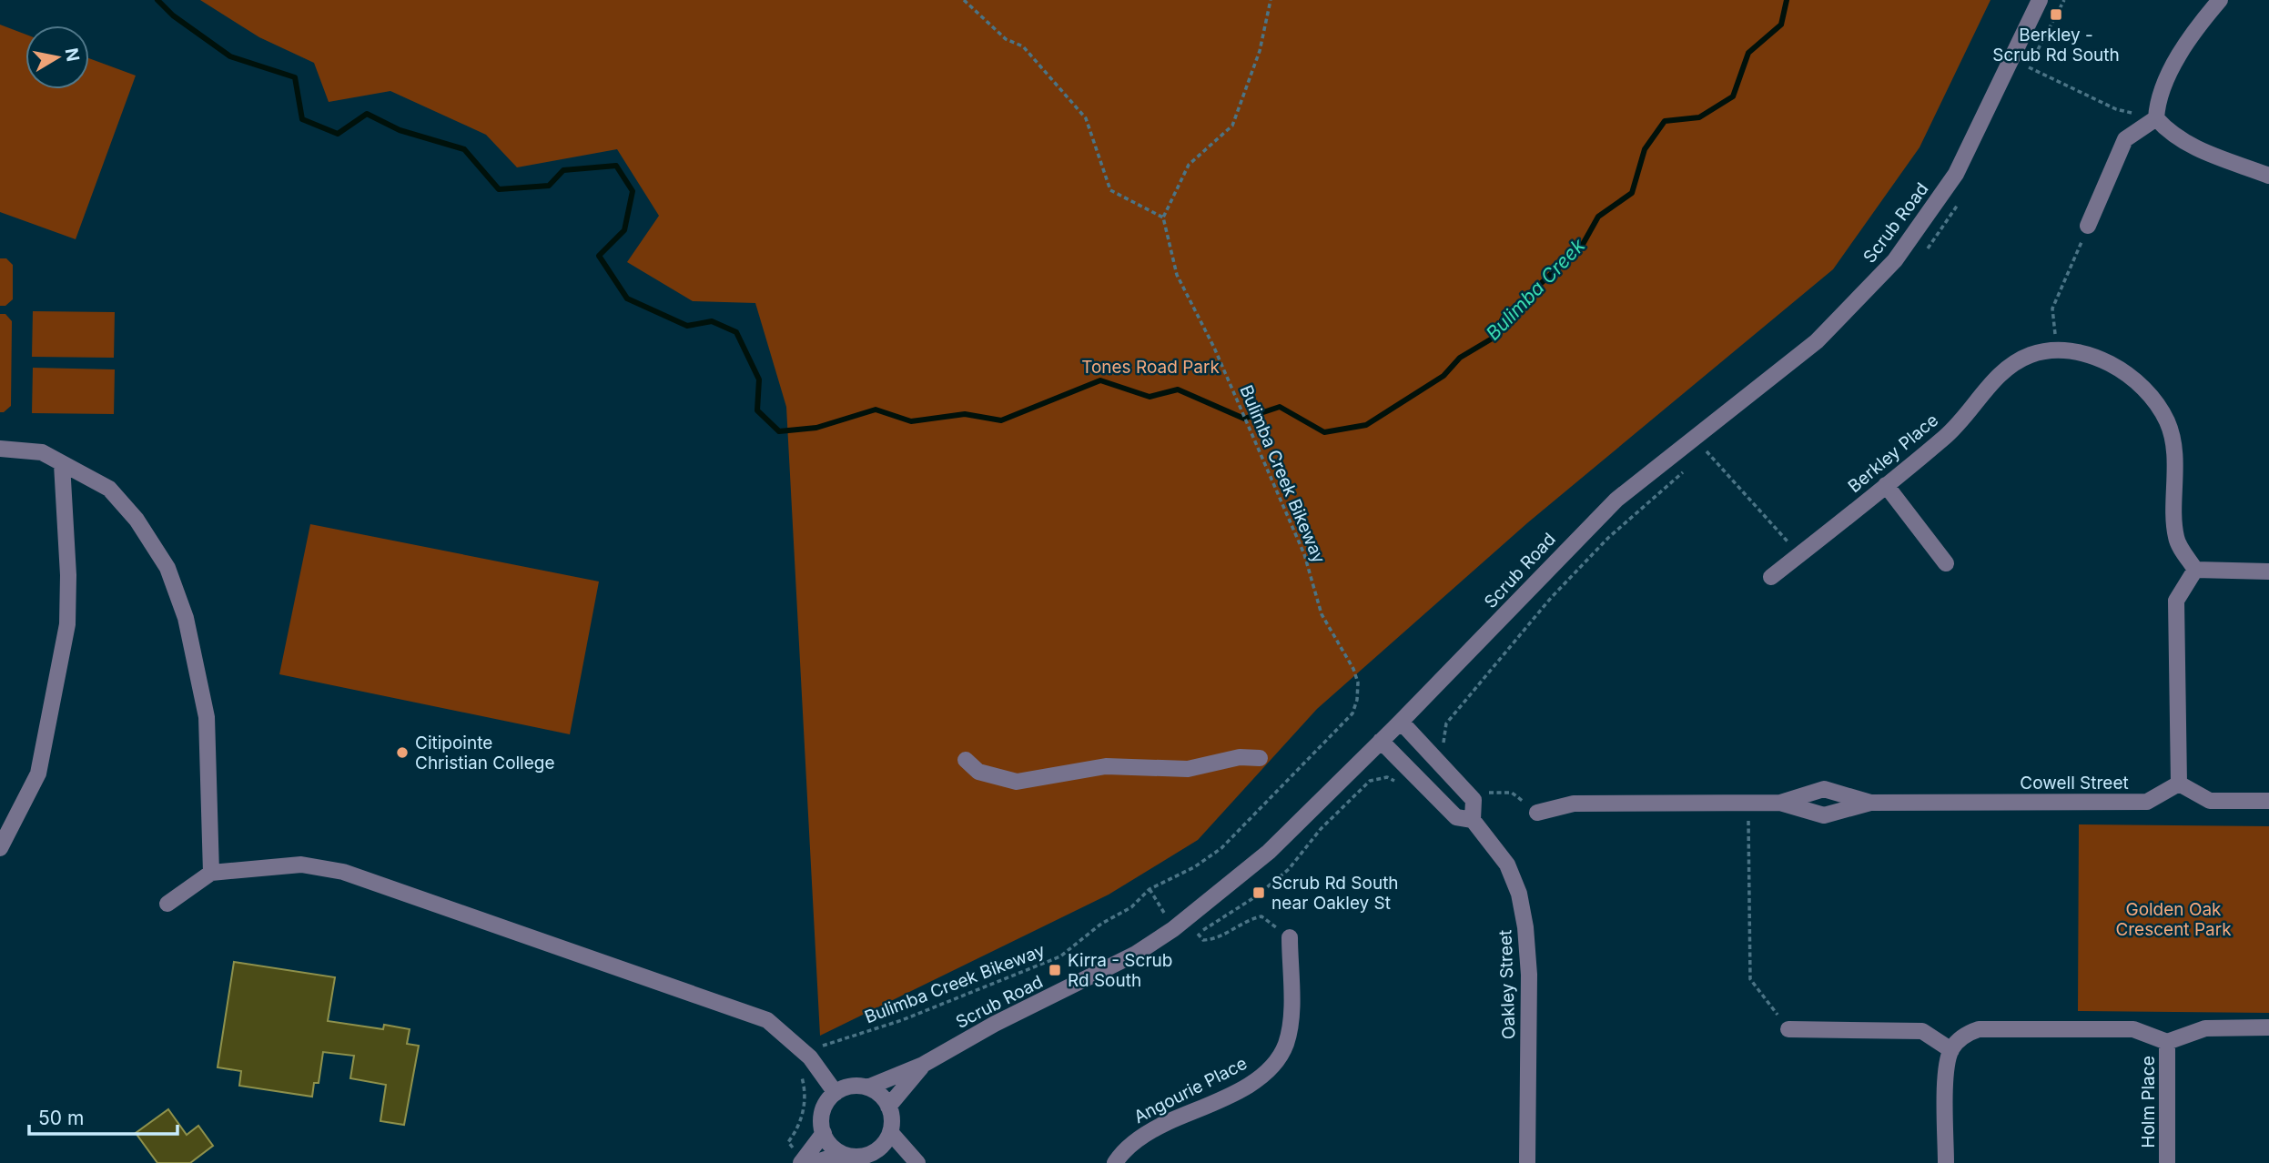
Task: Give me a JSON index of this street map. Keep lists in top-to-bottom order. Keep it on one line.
{"streets":{"street":["Scrub Road","Berkley Place","Cowell Street","Oakley Street","Angourie Place","Holm Place"],"path":["Bulimba Creek Bikeway"]},"crossings":[["Scrub Road","Oakley Street"]],"water":["Bulimba Creek"],"parks":["Tones Road Park","Golden Oak Crescent Park"],"places":{"transit":["Berkley - Scrub Rd South","Scrub Rd South near Oakley St","Kirra - Scrub Rd South"],"other":["Citipointe Christian College"]},"scale_bar":"50 m","north":"right"}
